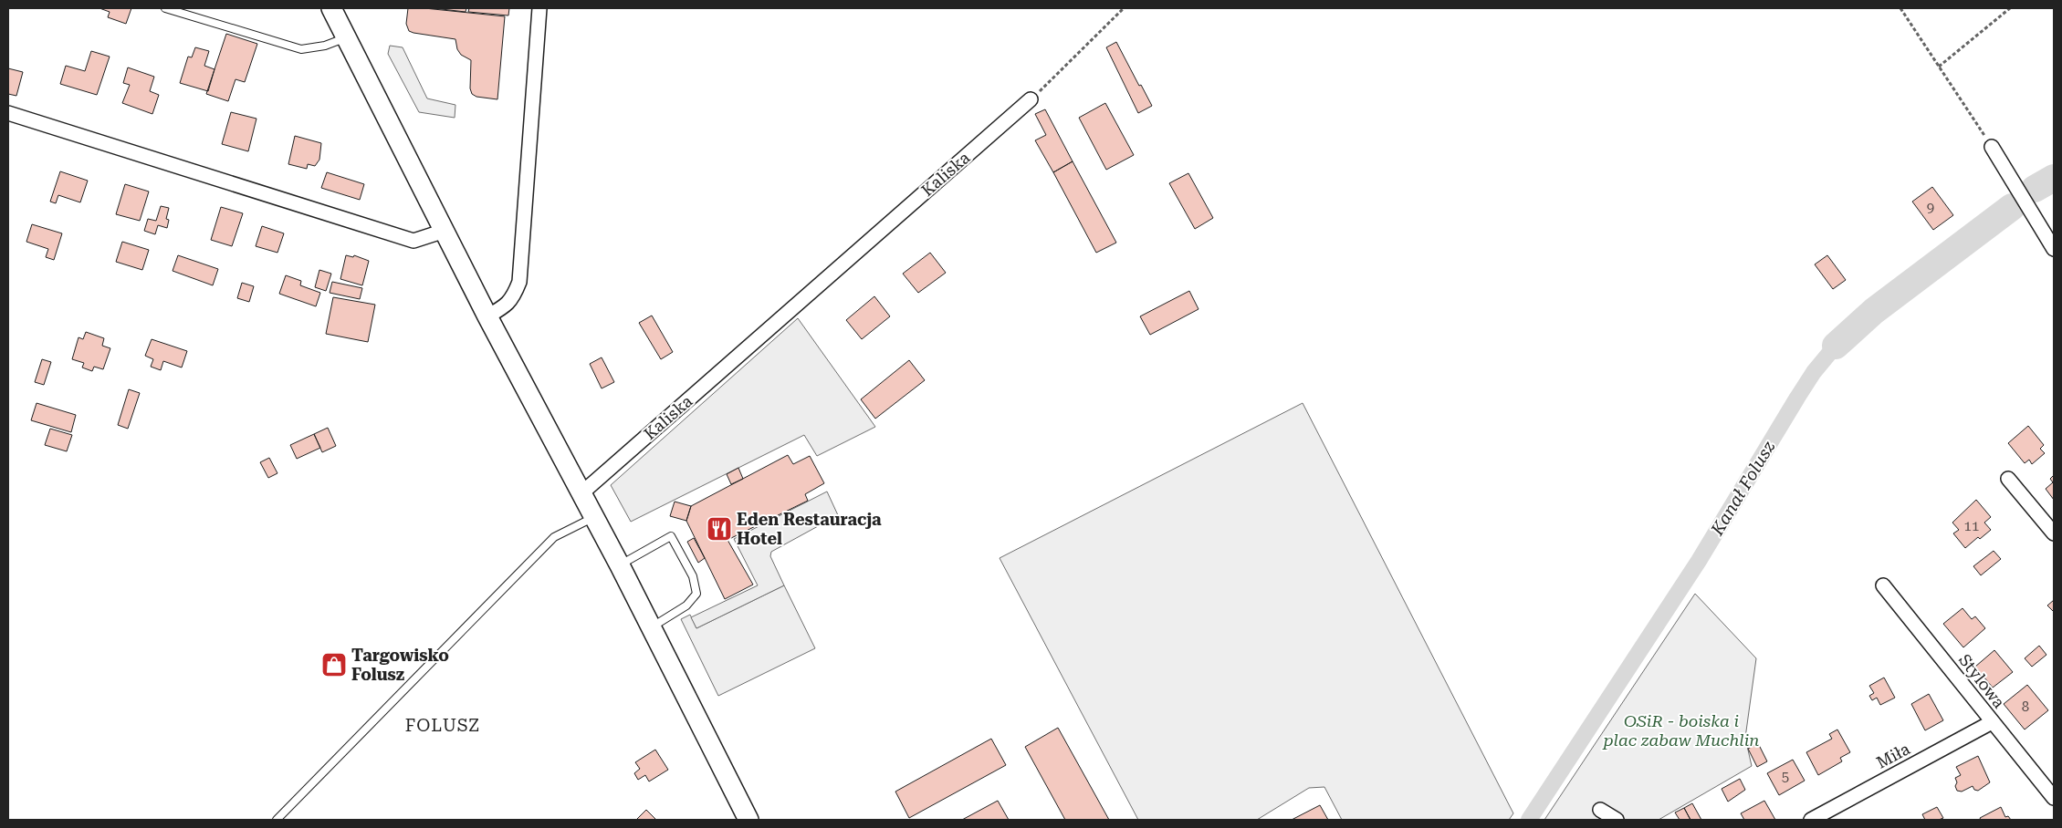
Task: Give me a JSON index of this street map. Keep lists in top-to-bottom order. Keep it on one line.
{"streets":{"street":["Kaliska","Stylowa","Miła"]},"crossings":[["Stylowa","Miła"]],"districts":["FOLUSZ"],"water":["Kanał Folusz"],"parks":["OSiR - boiska i plac zabaw Muchlin"],"places":{"restaurant":["Eden Restauracja Hotel"],"shop":["Targowisko Folusz"]},"house_numbers":["9","11","8","5"]}
